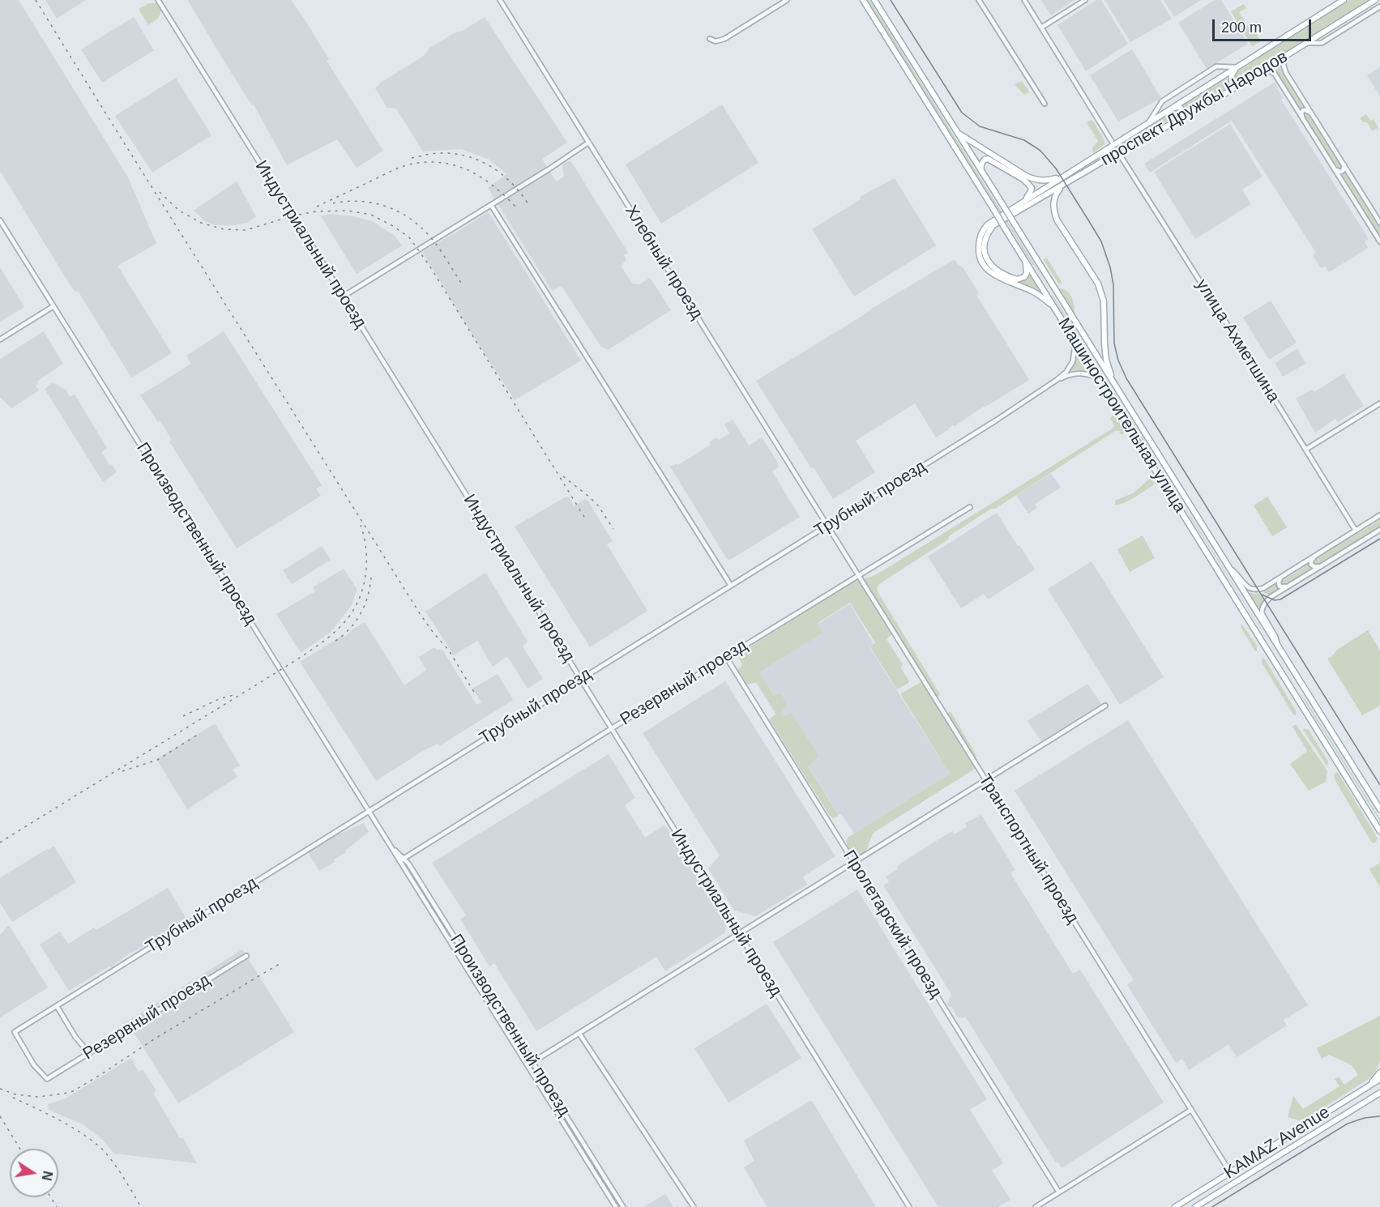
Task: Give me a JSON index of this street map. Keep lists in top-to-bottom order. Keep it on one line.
{"streets":{"main road":["проспект Дружбы Народов","Машиностроительная улица","KAMAZ Avenue"],"street":["Индустриальный проезд","Хлебный проезд","улица Ахметшина","Трубный проезд","Производственный проезд","Резервный проезд","Транспортный проезд","Пролетарский проезд"]},"crossings":[["проспект Дружбы Народов","улица Ахметшина"],["проспект Дружбы Народов","Машиностроительная улица"],["Индустриальный проезд","Трубный проезд"],["Индустриальный проезд","Резервный проезд"],["Хлебный проезд","Трубный проезд"],["Хлебный проезд","Транспортный проезд"],["Трубный проезд","Производственный проезд"],["Трубный проезд","Резервный проезд"],["Трубный проезд","Транспортный проезд"],["Производственный проезд","Резервный проезд"],["Резервный проезд","Транспортный проезд"],["Резервный проезд","Пролетарский проезд"],["Транспортный проезд","KAMAZ Avenue"]],"scale_bar":"200 m","north":"right"}
